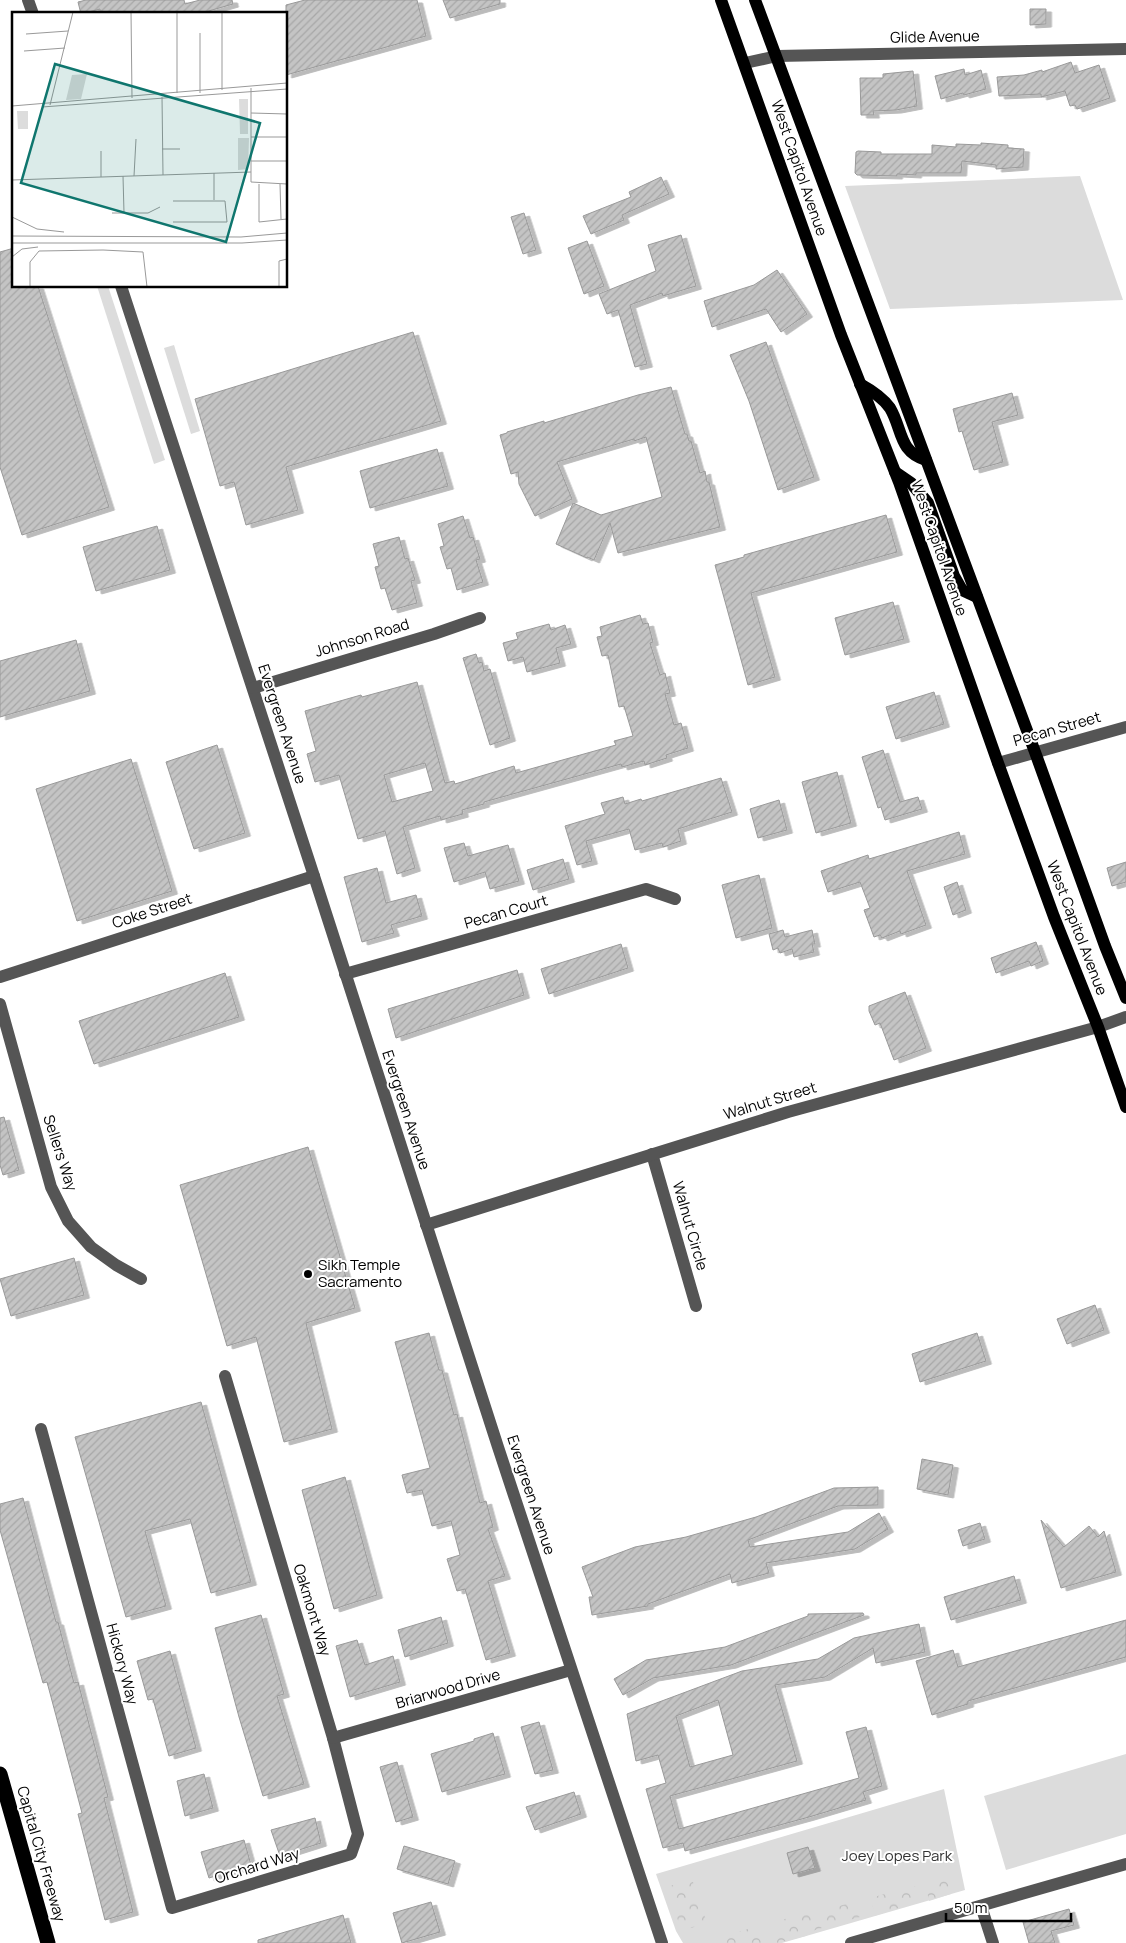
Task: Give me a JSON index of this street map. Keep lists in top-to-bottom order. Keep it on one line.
{"streets":{"highway":["Capital City Freeway"],"main road":["West Capitol Avenue"],"street":["Glide Avenue","Johnson Road","Evergreen Avenue","Pecan Street","Coke Street","Pecan Court","Walnut Street","Sellers Way","Walnut Circle","Oakmont Way","Hickory Way","Briarwood Drive","Orchard Way"]},"crossings":[["Glide Avenue","West Capitol Avenue"],["West Capitol Avenue","Pecan Street"],["West Capitol Avenue","Walnut Street"],["Johnson Road","Evergreen Avenue"],["Evergreen Avenue","Coke Street"],["Evergreen Avenue","Pecan Court"],["Evergreen Avenue","Walnut Street"],["Evergreen Avenue","Briarwood Drive"],["Walnut Street","Walnut Circle"],["Oakmont Way","Briarwood Drive"],["Oakmont Way","Orchard Way"],["Hickory Way","Orchard Way"]],"parks":["Joey Lopes Park"],"places":["Sikh Temple Sacramento"],"scale_bar":"50 m"}
